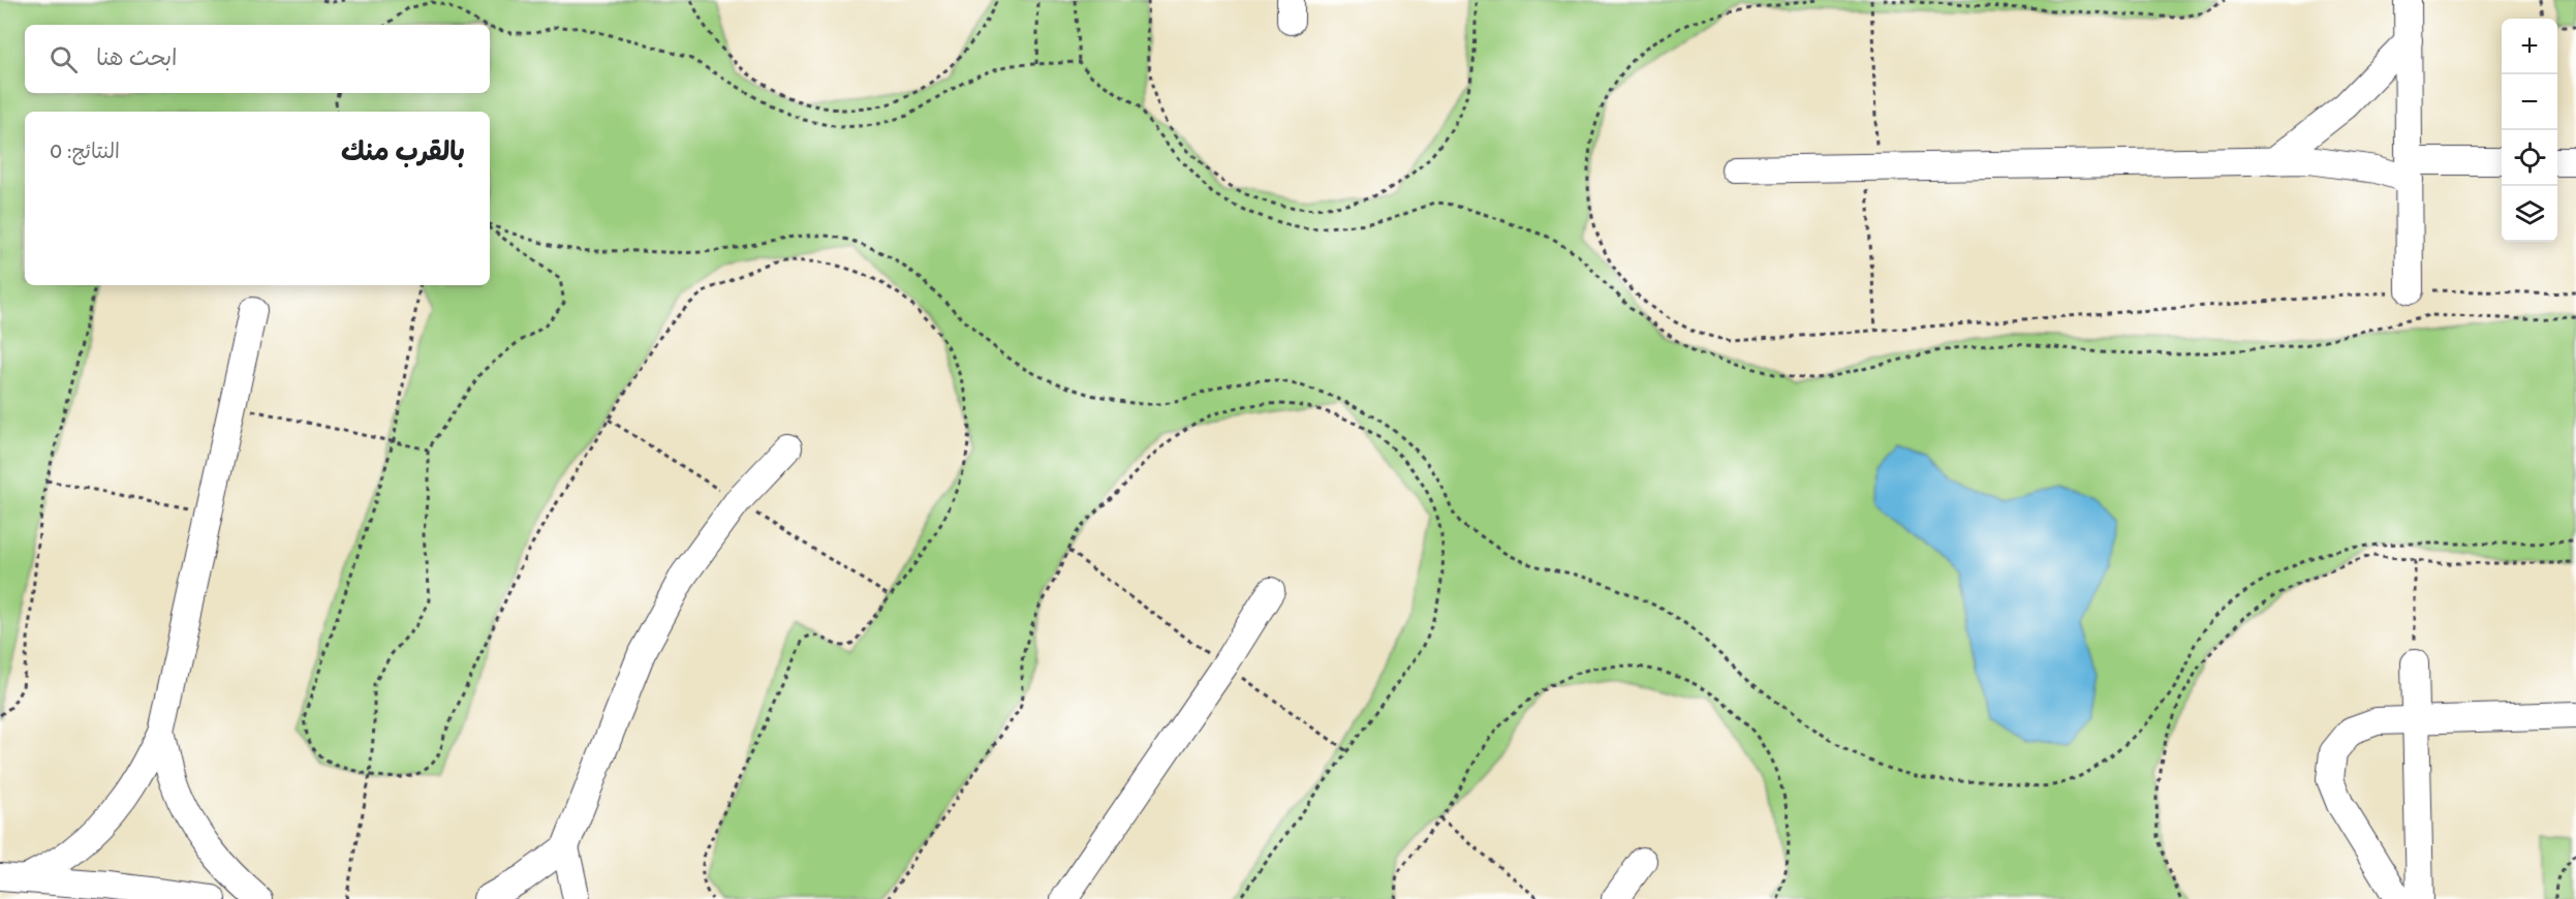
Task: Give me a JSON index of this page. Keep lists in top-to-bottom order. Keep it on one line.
{"page":{"map_buttons":["+","−"],"search":"ابحث هنا","heading":["بالقرب منك","النتائج: 0"]}}
